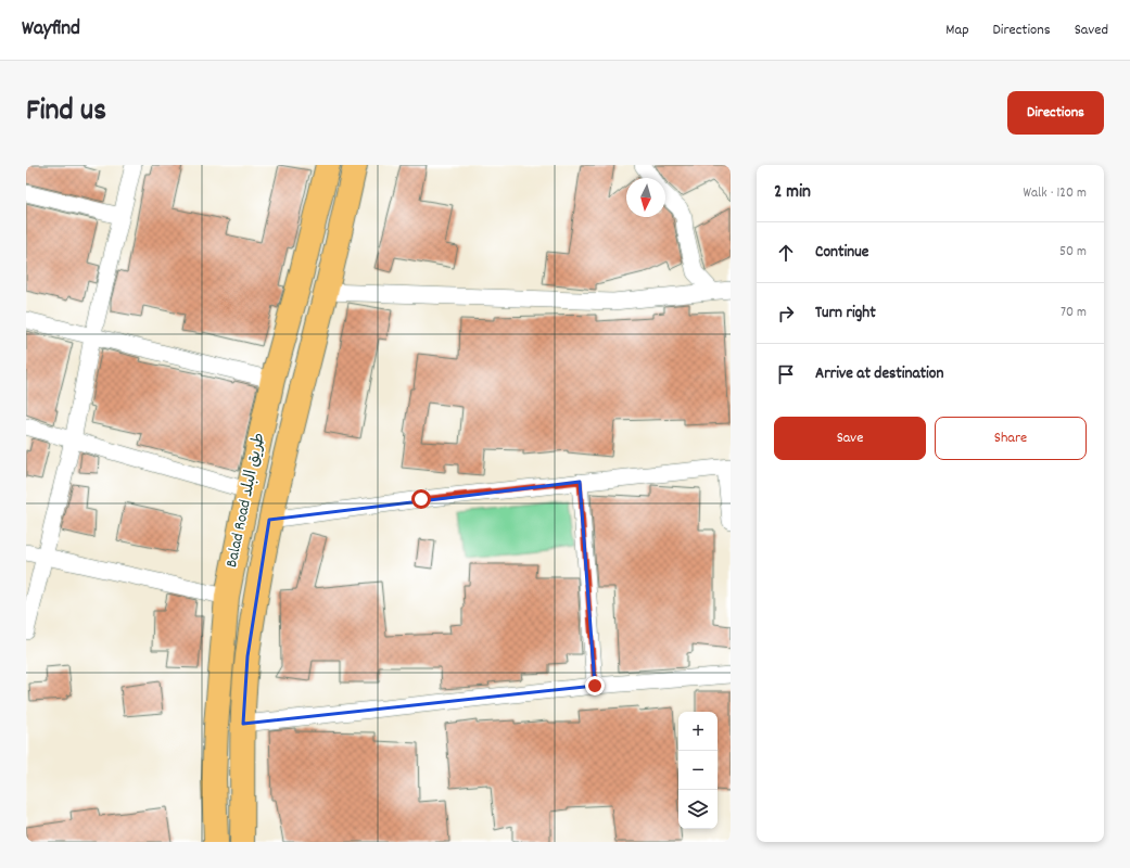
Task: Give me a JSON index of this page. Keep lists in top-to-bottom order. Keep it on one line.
{"streets":{"highway":["Balad Road طريق البلد"]},"north":"bottom","page":{"header":"Wayfind","nav":["Map","Directions","Saved"],"title":"Find us","buttons":["Directions",["Save","Share"]],"heading":["2 min","Walk · 120 m"],"list":[["Continue","50 m"],["Turn right","70 m"],"Arrive at destination"],"map_buttons":["+","−"]}}
